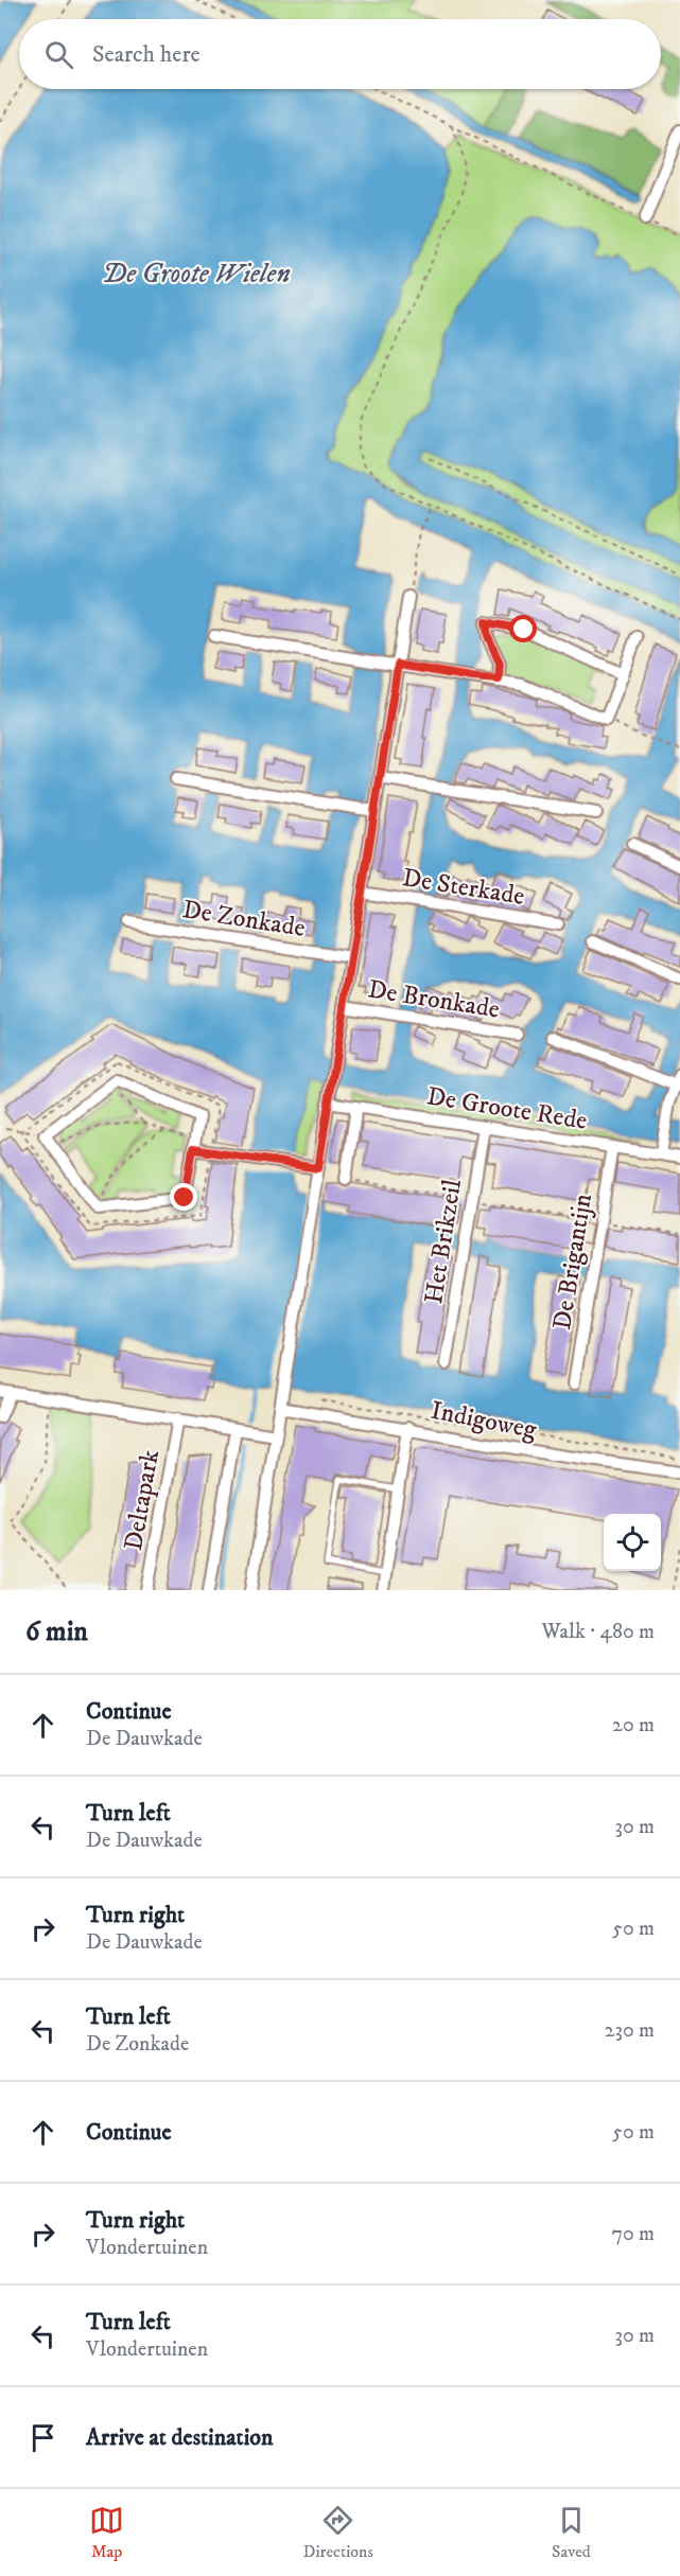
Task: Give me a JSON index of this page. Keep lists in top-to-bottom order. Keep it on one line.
{"streets":{"street":["De Sterkade","De Zonkade","De Bronkade","De Groote Rede","Het Brikzeil","De Brigantijn","Indigoweg","Deltapark"]},"crossings":[["De Groote Rede","Het Brikzeil"],["De Groote Rede","De Brigantijn"]],"water":["De Groote Wielen"],"page":{"search":"Search here","heading":["6 min","Walk · 480 m"],"list":[["Continue","De Dauwkade","20 m"],["Turn left","De Dauwkade","30 m"],["Turn right","De Dauwkade","50 m"],["Turn left","De Zonkade","230 m"],["Continue","50 m"],["Turn right","Vlondertuinen","70 m"],["Turn left","Vlondertuinen","30 m"],"Arrive at destination"],"nav":["Map","Directions","Saved"]}}
